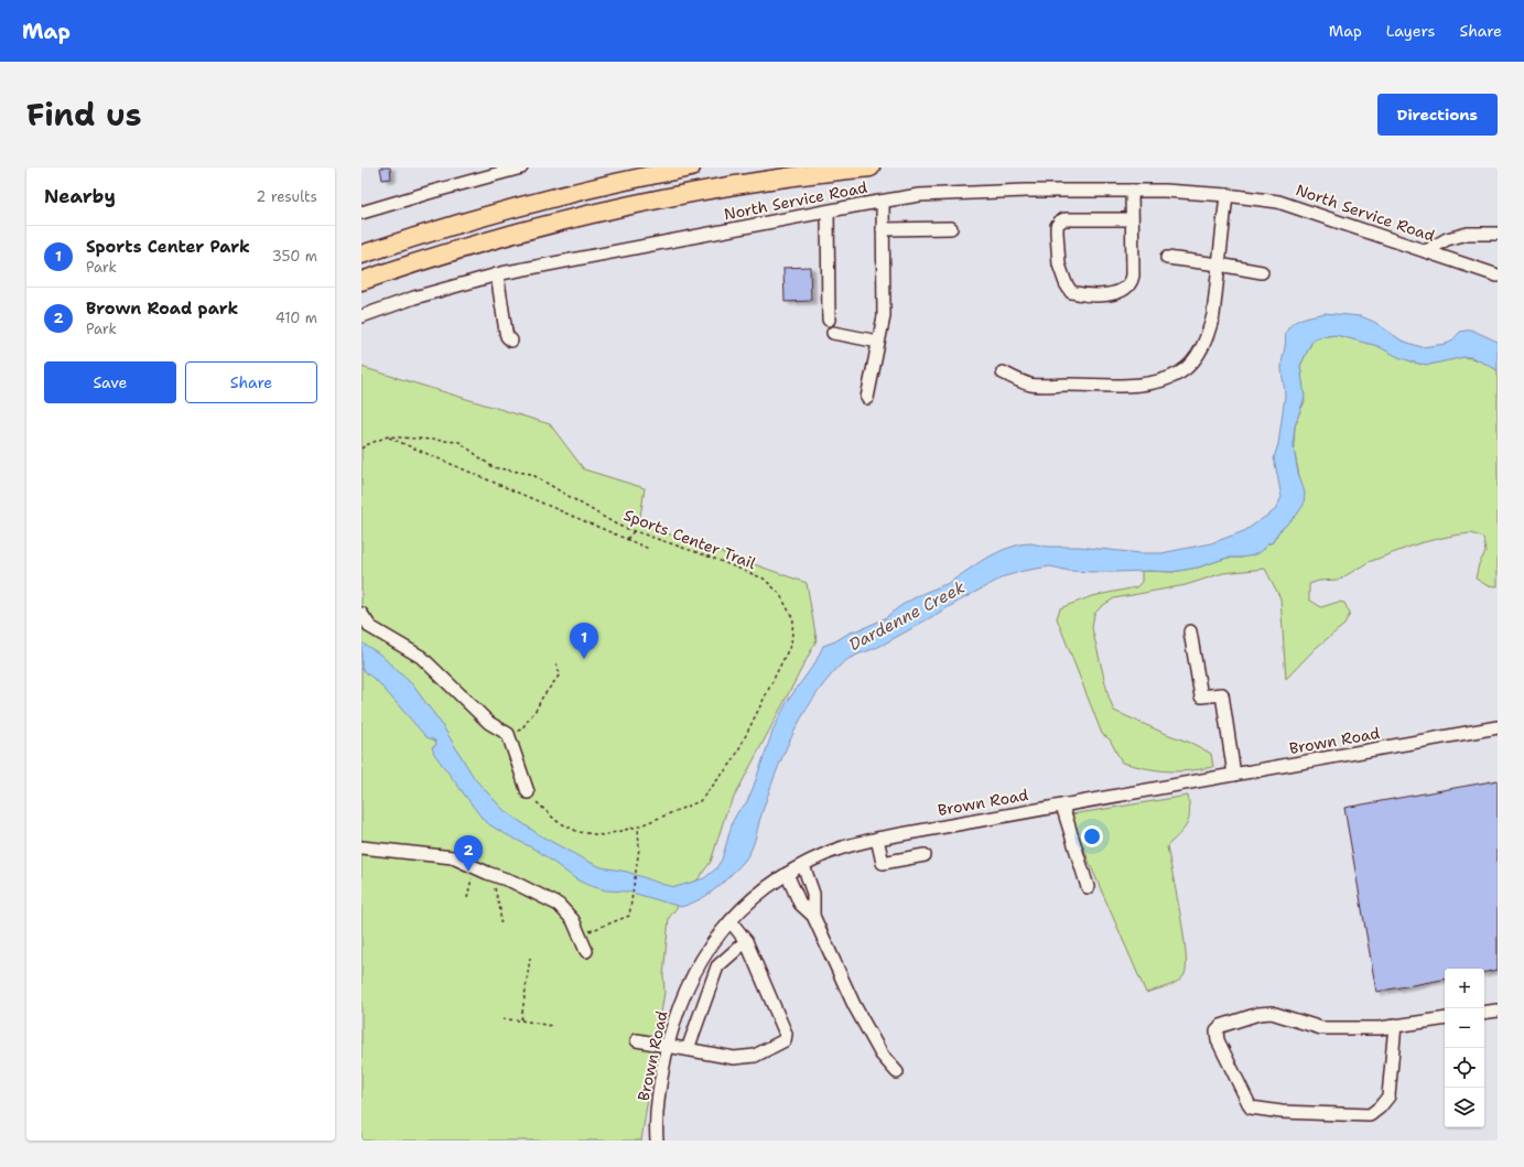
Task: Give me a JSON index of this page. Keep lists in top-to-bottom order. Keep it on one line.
{"streets":{"street":["North Service Road","Brown Road"],"path":["Sports Center Trail"]},"water":["Dardenne Creek"],"page":{"header":"Map","nav":["Map","Layers","Share"],"title":"Find us","buttons":["Directions",["Save","Share"]],"heading":["Nearby","2 results"],"list":[{"mark":"1","name":"Sports Center Park","note":"Park","value":"350 m"},{"mark":"2","name":"Brown Road park","note":"Park","value":"410 m"}],"pins":["1","2"],"map_buttons":["+","−"]}}
